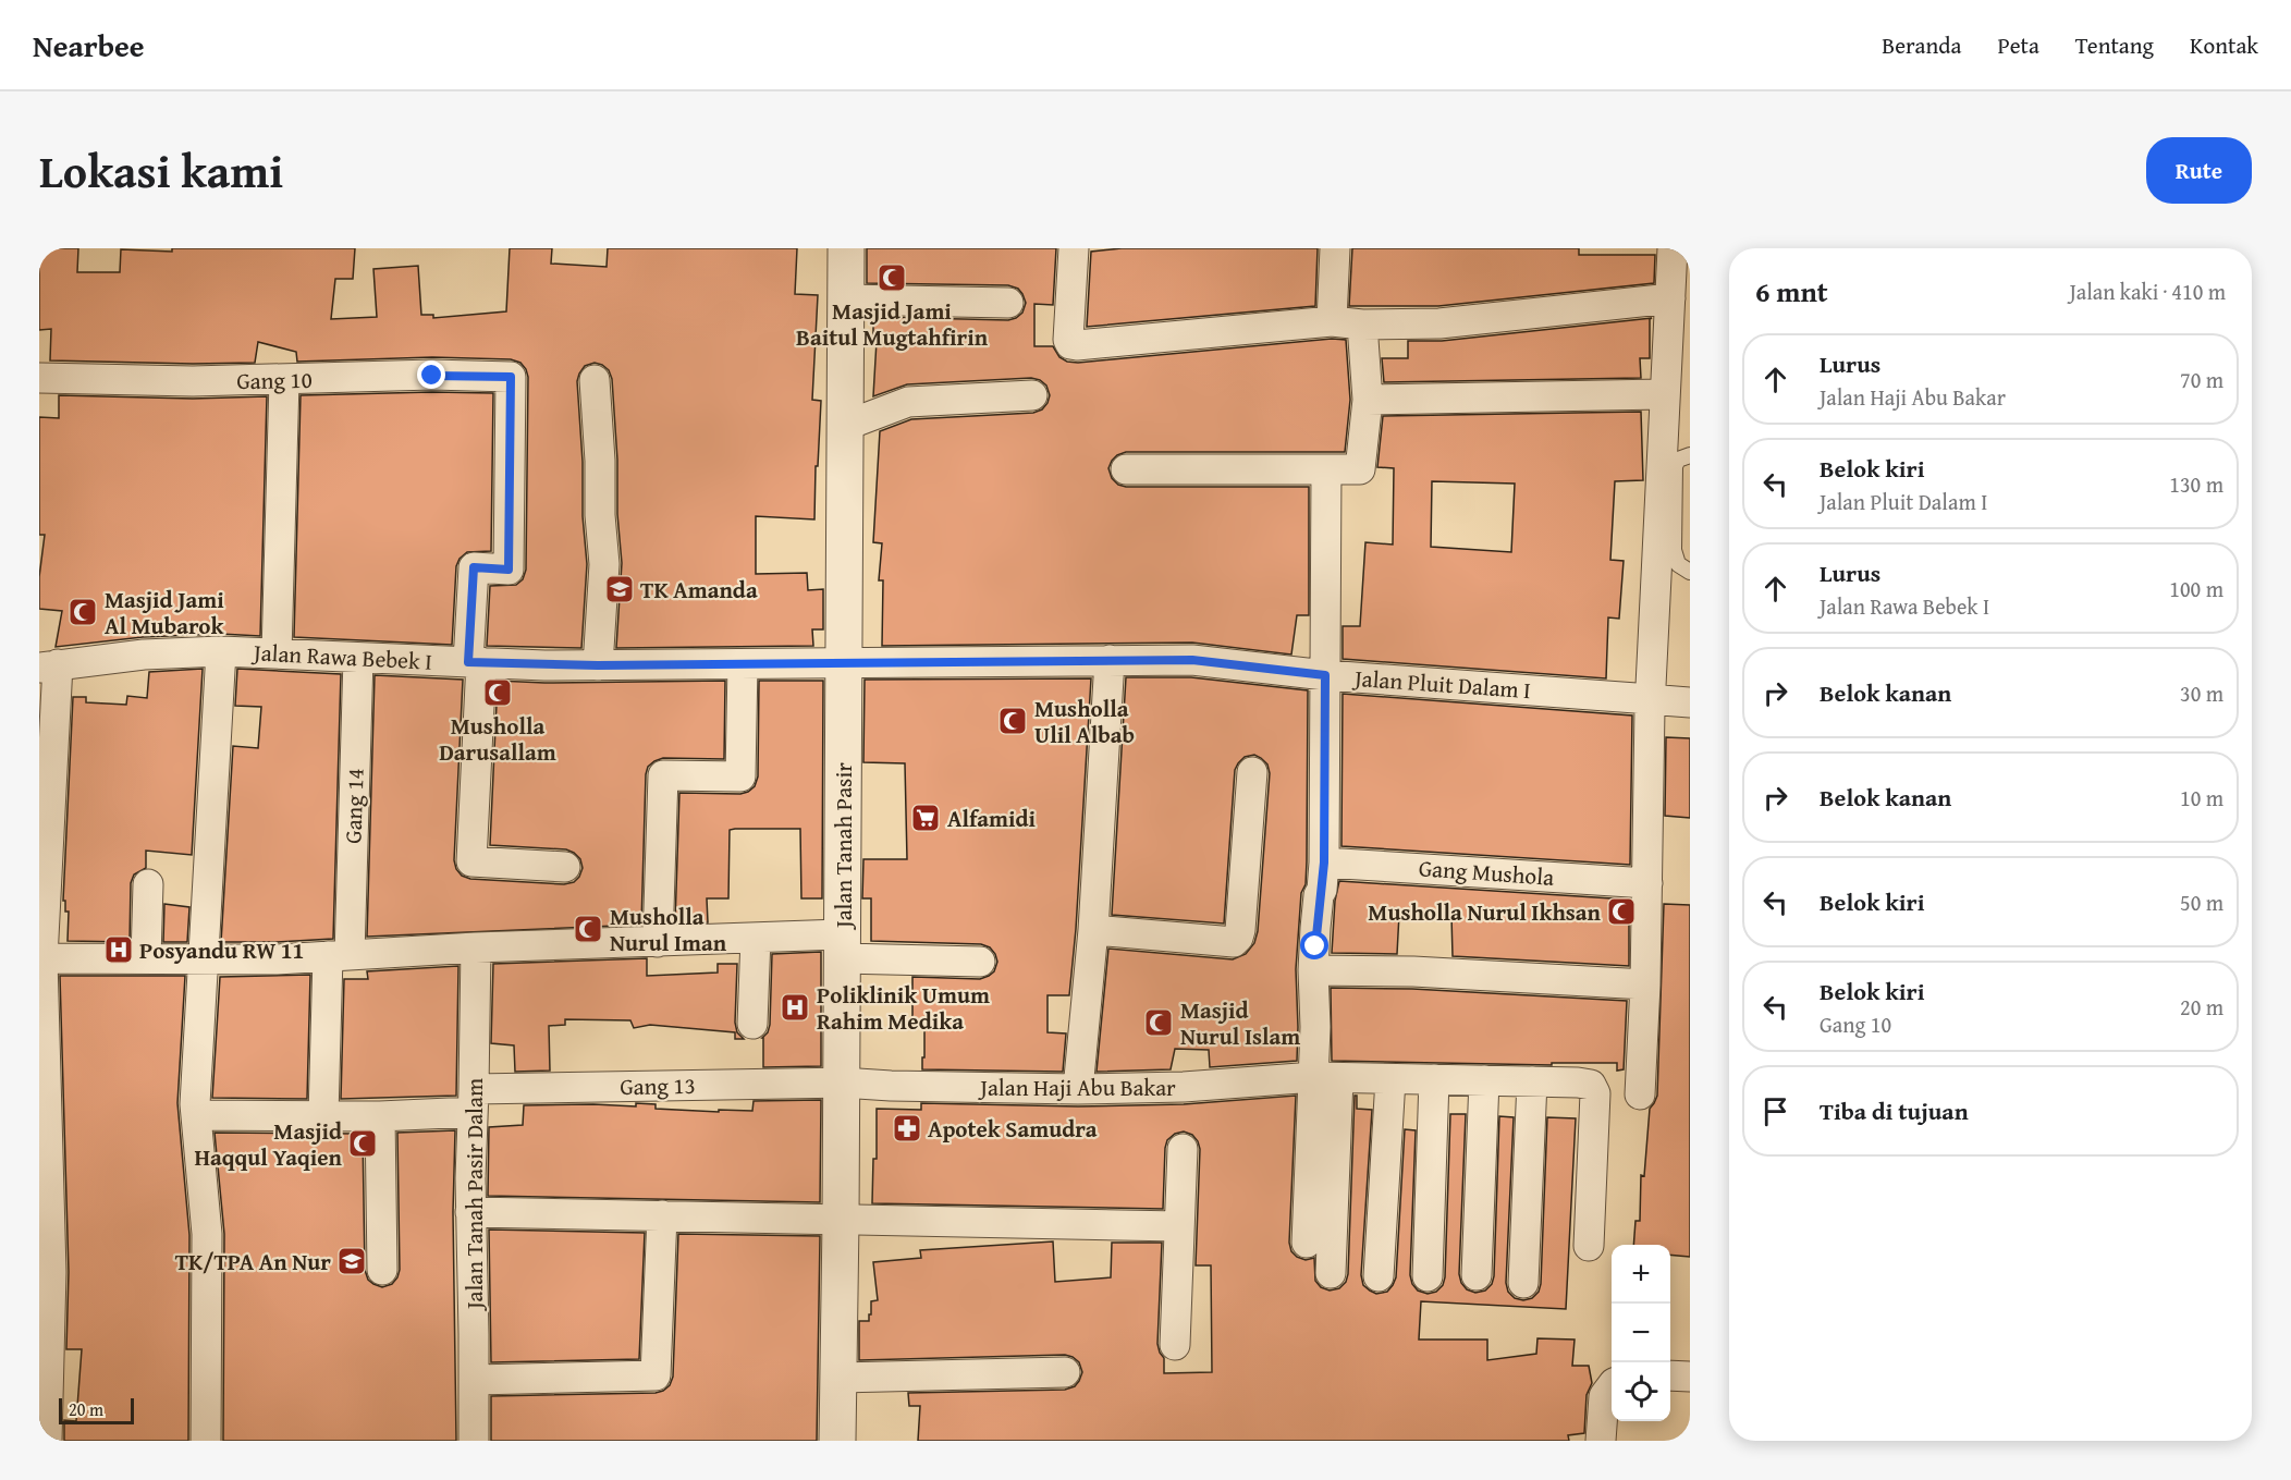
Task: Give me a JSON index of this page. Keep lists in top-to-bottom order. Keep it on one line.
{"streets":{"street":["Gang 10","Jalan Rawa Bebek I","Jalan Pluit Dalam I","Gang 14","Jalan Tanah Pasir","Gang Mushola","Gang 13","Jalan Haji Abu Bakar","Jalan Tanah Pasir Dalam"]},"crossings":[["Gang 10","Jalan Rawa Bebek I"],["Jalan Rawa Bebek I","Jalan Pluit Dalam I"],["Jalan Rawa Bebek I","Gang 14"],["Jalan Rawa Bebek I","Jalan Tanah Pasir"],["Jalan Pluit Dalam I","Jalan Tanah Pasir"],["Gang 14","Gang 13"],["Jalan Tanah Pasir","Gang 13"],["Jalan Tanah Pasir","Jalan Haji Abu Bakar"],["Gang 13","Jalan Haji Abu Bakar"],["Gang 13","Jalan Tanah Pasir Dalam"]],"places":{"mosque":["Masjid Jami Baitul Mugtahfirin","Masjid Jami Al Mubarok","Musholla Darusallam","Musholla Ulil Albab","Musholla Nurul Ikhsan","Musholla Nurul Iman","Masjid Nurul Islam","Masjid Haqqul Yaqien"],"school or university":["TK Amanda","TK/TPA An Nur"],"supermarket":["Alfamidi"],"hospital":["Posyandu RW 11","Poliklinik Umum Rahim Medika"],"pharmacy":["Apotek Samudra"]},"scale_bar":"20 m","page":{"header":"Nearbee","nav":["Beranda","Peta","Tentang","Kontak"],"title":"Lokasi kami","buttons":"Rute","heading":["6 mnt","Jalan kaki · 410 m"],"list":[["Lurus","Jalan Haji Abu Bakar","70 m"],["Belok kiri","Jalan Pluit Dalam I","130 m"],["Lurus","Jalan Rawa Bebek I","100 m"],["Belok kanan","30 m"],["Belok kanan","10 m"],["Belok kiri","50 m"],["Belok kiri","Gang 10","20 m"],"Tiba di tujuan"],"map_buttons":["+","−"],"scale":"20 m"}}
